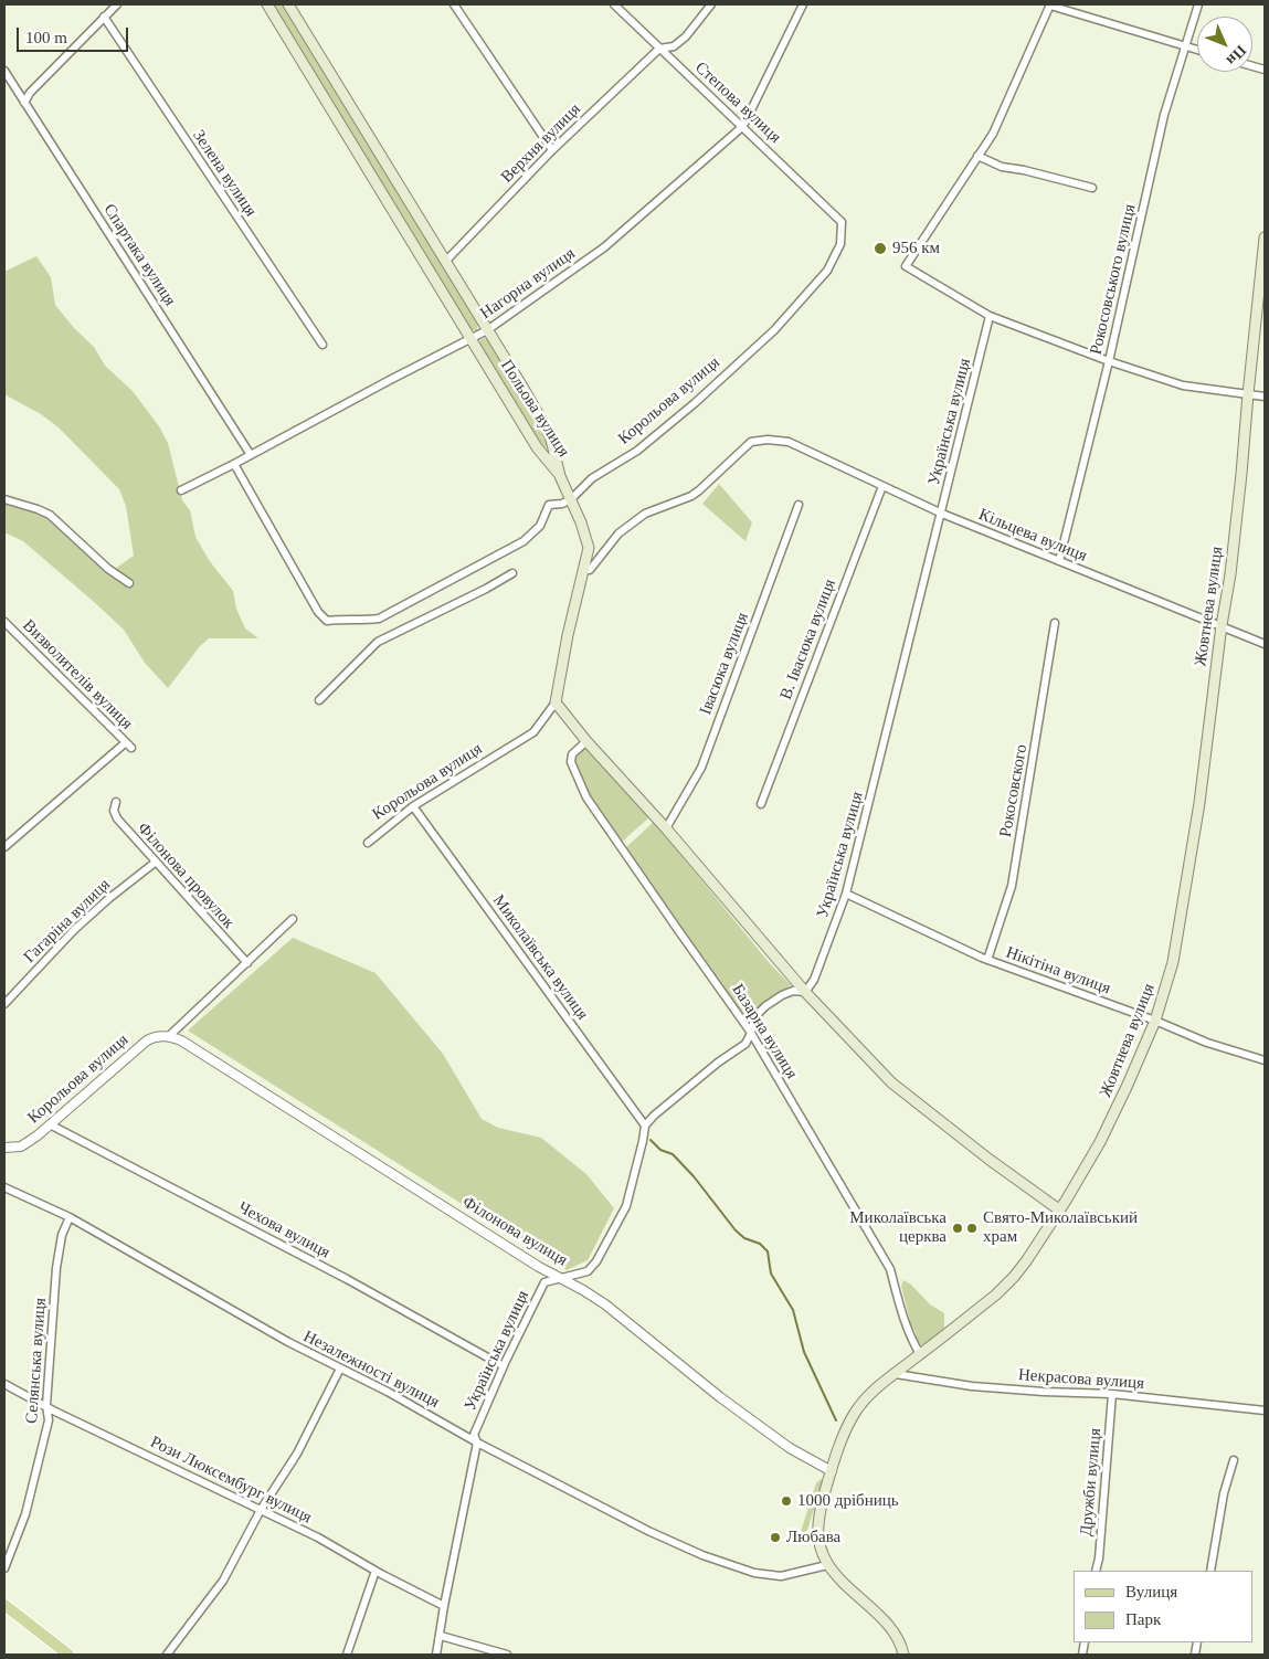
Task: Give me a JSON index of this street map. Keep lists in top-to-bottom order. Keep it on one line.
{"streets":{"main road":["Корольова вулиця","Польова вулиця","Жовтнева вулиця"],"street":["Степова вулиця","Верхня вулиця","Зелена вулиця","Спартака вулиця","Рокосовського вулиця","Нагорна вулиця","Українська вулиця","Кільцева вулиця","В. Івасюка вулиця","Івасюка вулиця","Визволителів вулиця","Рокосовского","Філонова провулок","Гагаріна вулиця","Миколаївська вулиця","Нікітіна вулиця","Базарна вулиця","Чехова вулиця","Філонова вулиця","Селянська вулиця","Незалежності вулиця","Некрасова вулиця","Рози Люксембург вулиця","Дружби вулиця"]},"crossings":[["Степова вулиця","Верхня вулиця"],["Степова вулиця","Нагорна вулиця"],["Степова вулиця","Корольова вулиця"],["Верхня вулиця","Польова вулиця"],["Спартака вулиця","Нагорна вулиця"],["Рокосовського вулиця","Кільцева вулиця"],["Нагорна вулиця","Корольова вулиця"],["Нагорна вулиця","Польова вулиця"],["Корольова вулиця","Польова вулиця"],["Корольова вулиця","Кільцева вулиця"],["Корольова вулиця","Філонова провулок"],["Корольова вулиця","Миколаївська вулиця"],["Корольова вулиця","Чехова вулиця"],["Корольова вулиця","Філонова вулиця"],["Українська вулиця","Кільцева вулиця"],["Українська вулиця","Миколаївська вулиця"],["Українська вулиця","Нікітіна вулиця"],["Українська вулиця","Чехова вулиця"],["Українська вулиця","Філонова вулиця"],["Українська вулиця","Незалежності вулиця"],["Українська вулиця","Рози Люксембург вулиця"],["Кільцева вулиця","Жовтнева вулиця"],["Кільцева вулиця","В. Івасюка вулиця"],["Жовтнева вулиця","Нікітіна вулиця"],["Жовтнева вулиця","Базарна вулиця"],["Жовтнева вулиця","Філонова вулиця"],["Жовтнева вулиця","Незалежності вулиця"],["Жовтнева вулиця","Некрасова вулиця"],["Рокосовского","Нікітіна вулиця"],["Філонова провулок","Гагаріна вулиця"],["Селянська вулиця","Незалежності вулиця"],["Селянська вулиця","Рози Люксембург вулиця"],["Некрасова вулиця","Дружби вулиця"]],"places":["956 км","Миколаївська церква","Свято-Миколаївський храм","1000 дрібниць","Любава"],"legend":["Вулиця","Парк"],"scale_bar":"100 m","north":"bottom right"}
